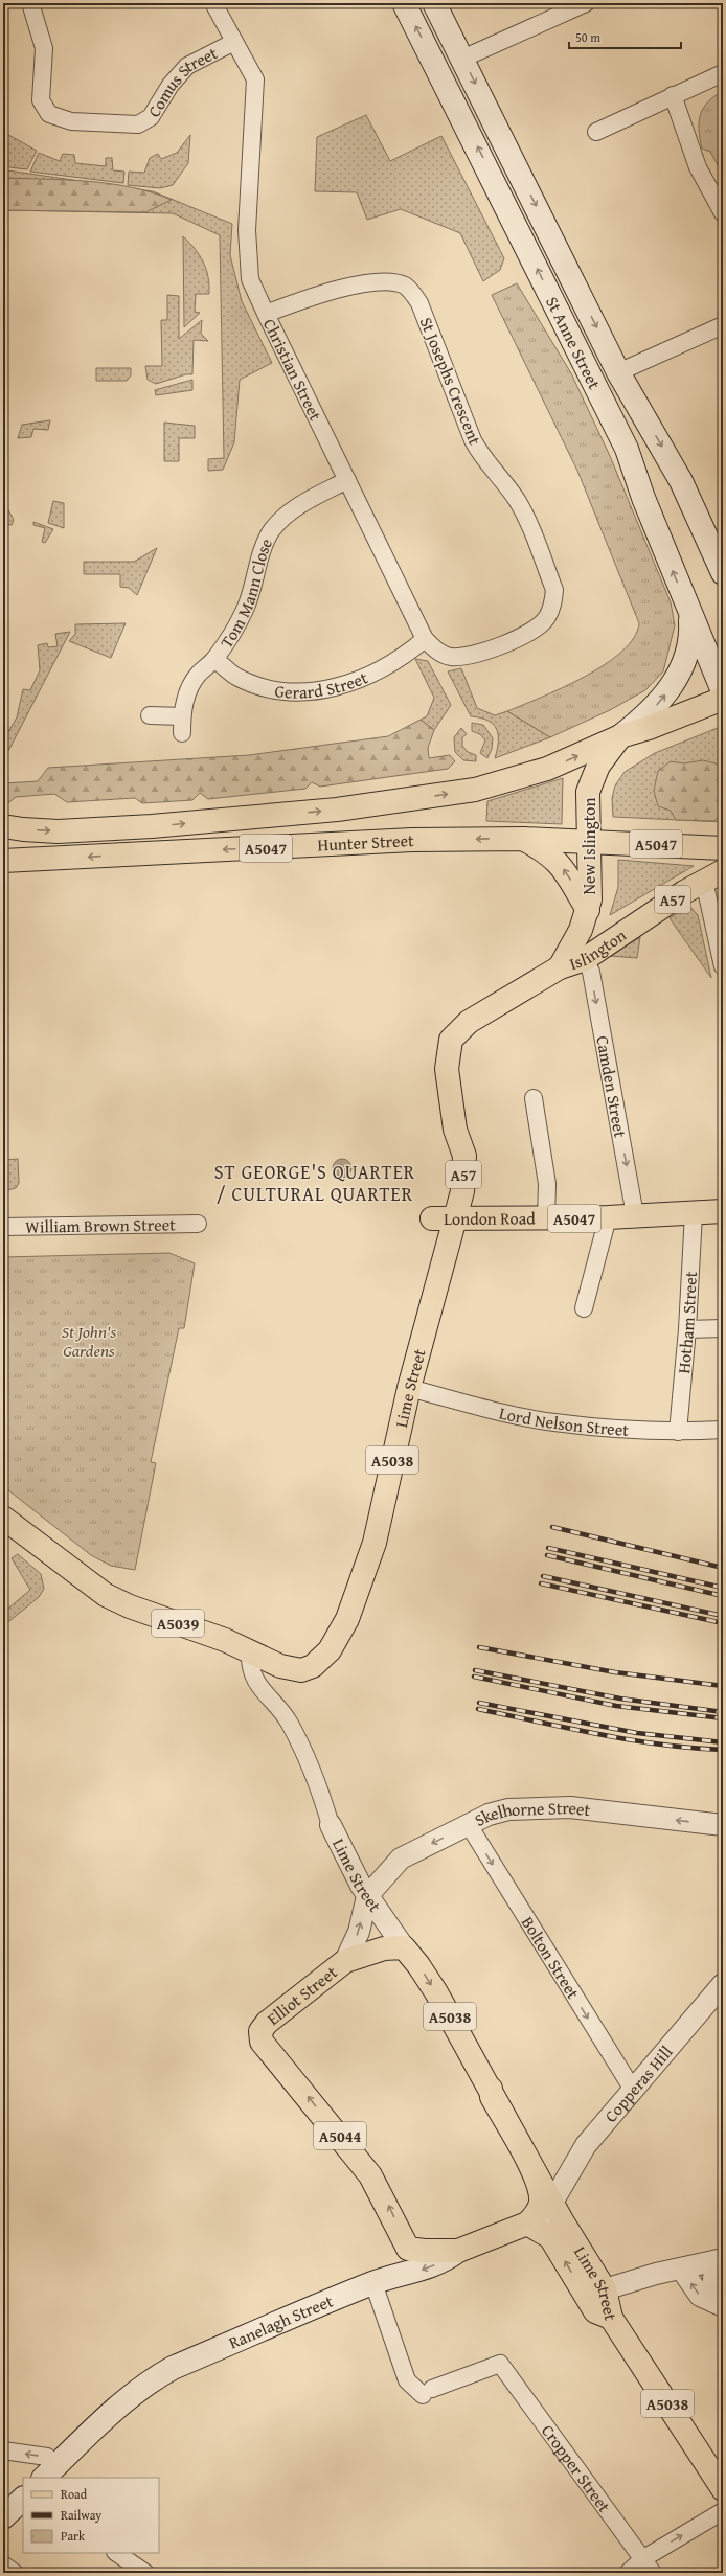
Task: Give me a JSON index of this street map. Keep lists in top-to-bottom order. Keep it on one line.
{"streets":{"main road":["St Anne Street","Hunter Street","A5047","New Islington","A57","Islington","London Road","Lime Street","A5038","A5039","Elliot Street","A5044","Ranelagh Street"],"street":["Comus Street","Christian Street","St Josephs Crescent","Tom Mann Close","Gerard Street","Camden Street","William Brown Street","Hotham Street","Lord Nelson Street","Skelhorne Street","Bolton Street","Copperas Hill","Cropper Street"]},"crossings":[["Comus Street","Christian Street"],["Christian Street","St Josephs Crescent"],["Christian Street","Tom Mann Close"],["Christian Street","Gerard Street"],["St Josephs Crescent","Gerard Street"],["Tom Mann Close","Gerard Street"],["Hunter Street","A5047"],["Hunter Street","New Islington"],["A5047","New Islington"],["New Islington","Islington"],["Islington","Camden Street"],["Islington","London Road"],["Islington","Lime Street"],["Camden Street","London Road"],["London Road","Hotham Street"],["London Road","Lime Street"],["Hotham Street","Lord Nelson Street"],["Lime Street","Lord Nelson Street"],["Lime Street","A5039"],["Lime Street","Skelhorne Street"],["Lime Street","Elliot Street"],["Lime Street","Copperas Hill"],["Lime Street","Ranelagh Street"],["Skelhorne Street","Bolton Street"],["Skelhorne Street","Elliot Street"],["Bolton Street","Copperas Hill"],["Elliot Street","Ranelagh Street"],["Ranelagh Street","Cropper Street"]],"one_way":["Skelhorne Street","Bolton Street"],"districts":["ST GEORGE'S QUARTER / CULTURAL QUARTER"],"parks":["St John's Gardens"],"legend":["Road","Railway","Park"],"scale_bar":"50 m"}
